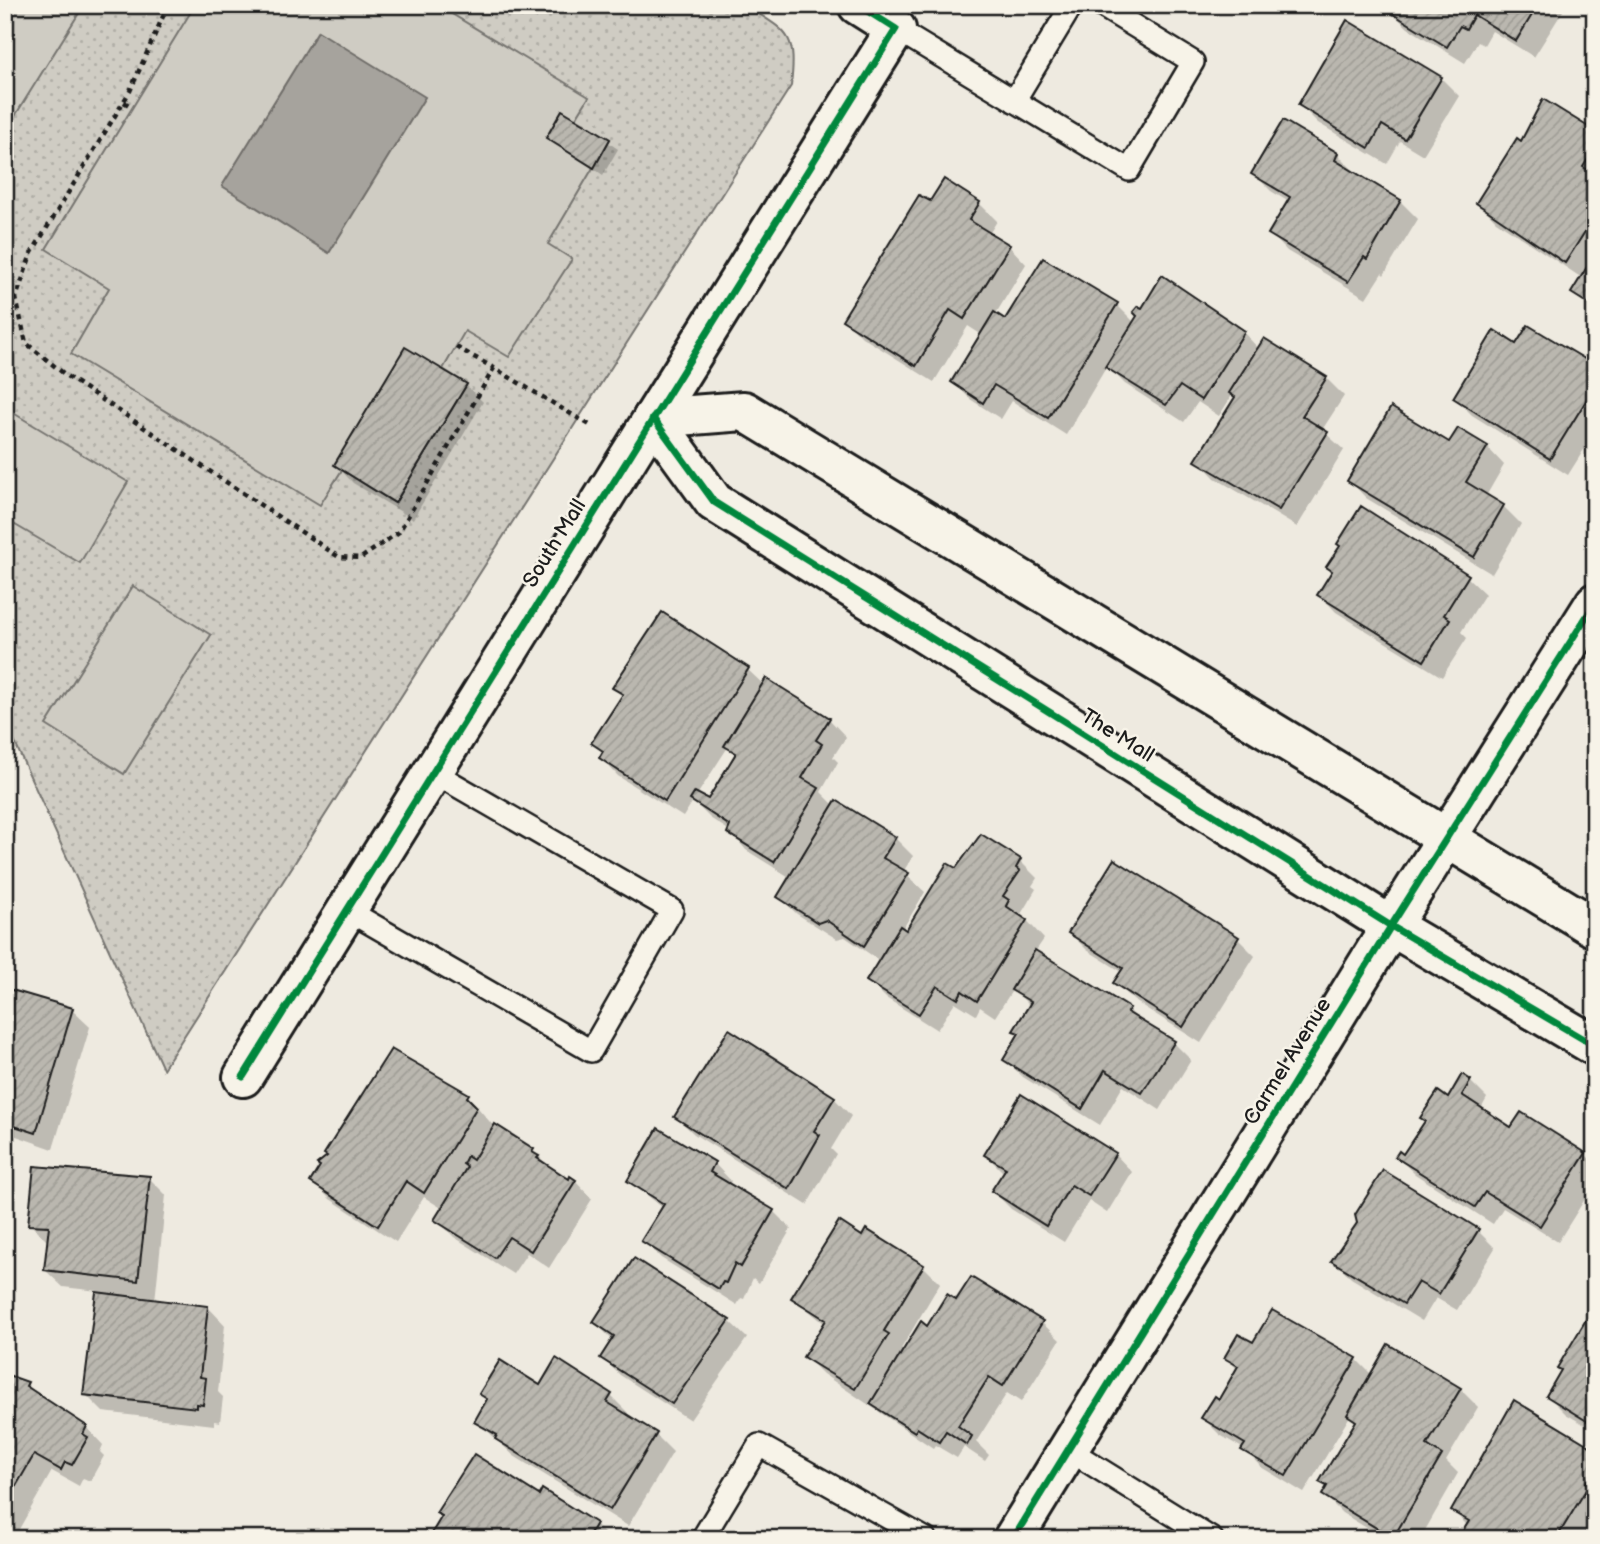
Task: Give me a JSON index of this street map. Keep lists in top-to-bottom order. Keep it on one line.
{"streets":{"street":["South Mall","The Mall","Carmel Avenue"]},"crossings":[["South Mall","The Mall"],["The Mall","Carmel Avenue"]]}
